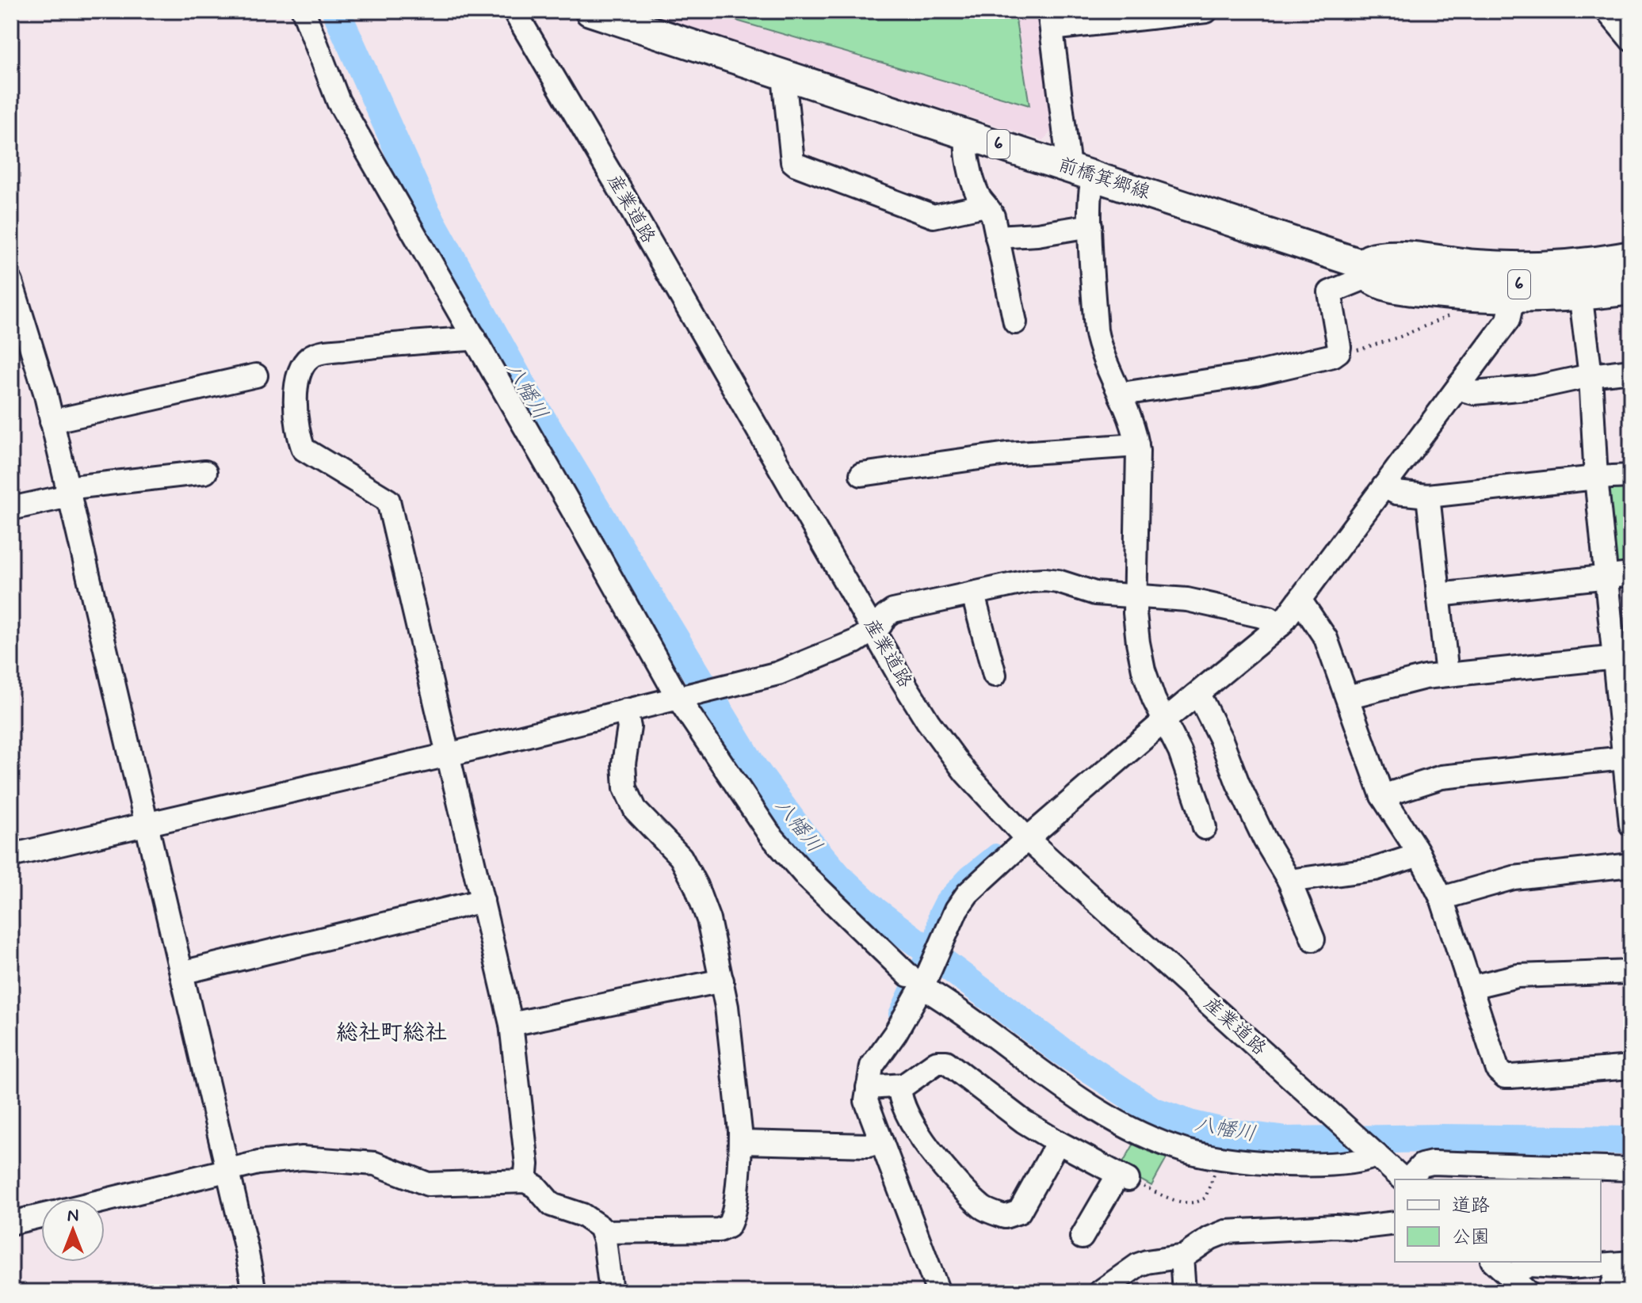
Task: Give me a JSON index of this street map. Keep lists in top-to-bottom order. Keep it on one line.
{"streets":{"main road":["6","前橋箕郷線"],"street":["産業道路"]},"districts":["総社町総社"],"water":["八幡川"],"legend":["道路","公園"],"north":"top"}
